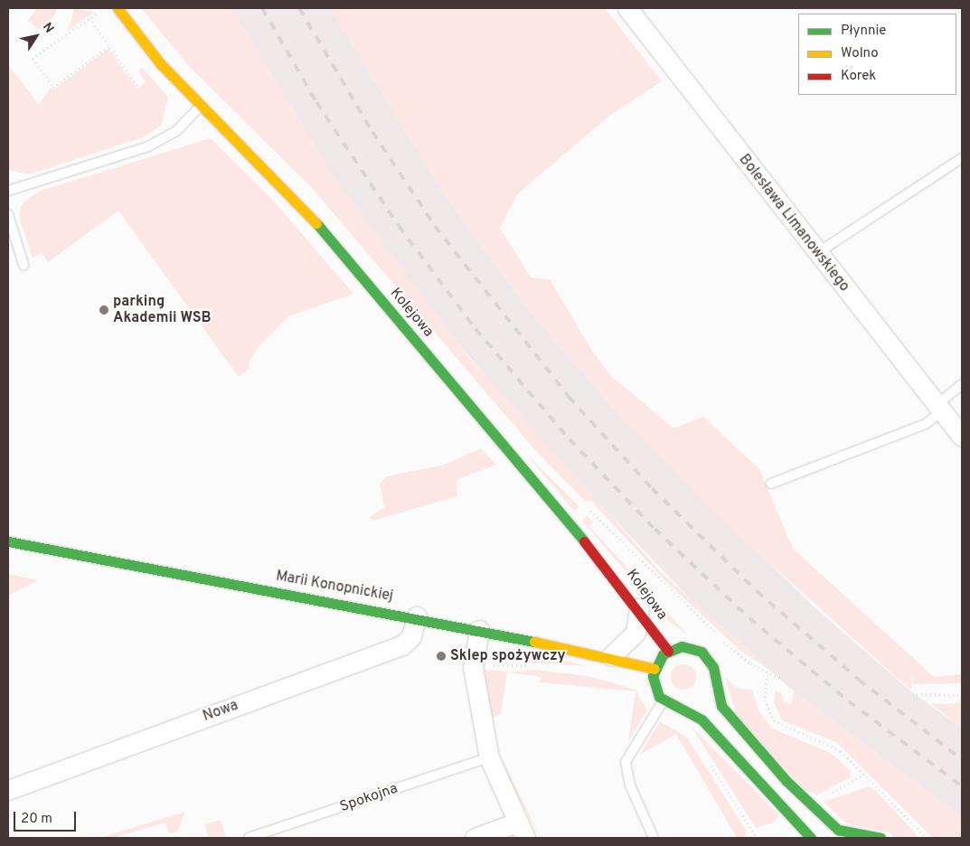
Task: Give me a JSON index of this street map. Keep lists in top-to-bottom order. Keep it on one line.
{"streets":{"street":["Bolesława Limanowskiego","Kolejowa","Marii Konopnickiej","Nowa"],"lane":["Spokojna"]},"crossings":[["Marii Konopnickiej","Nowa"]],"places":["parking Akademii WSB","Sklep spożywczy"],"legend":["Płynnie","Wolno","Korek"],"scale_bar":"20 m","north":"top right"}
